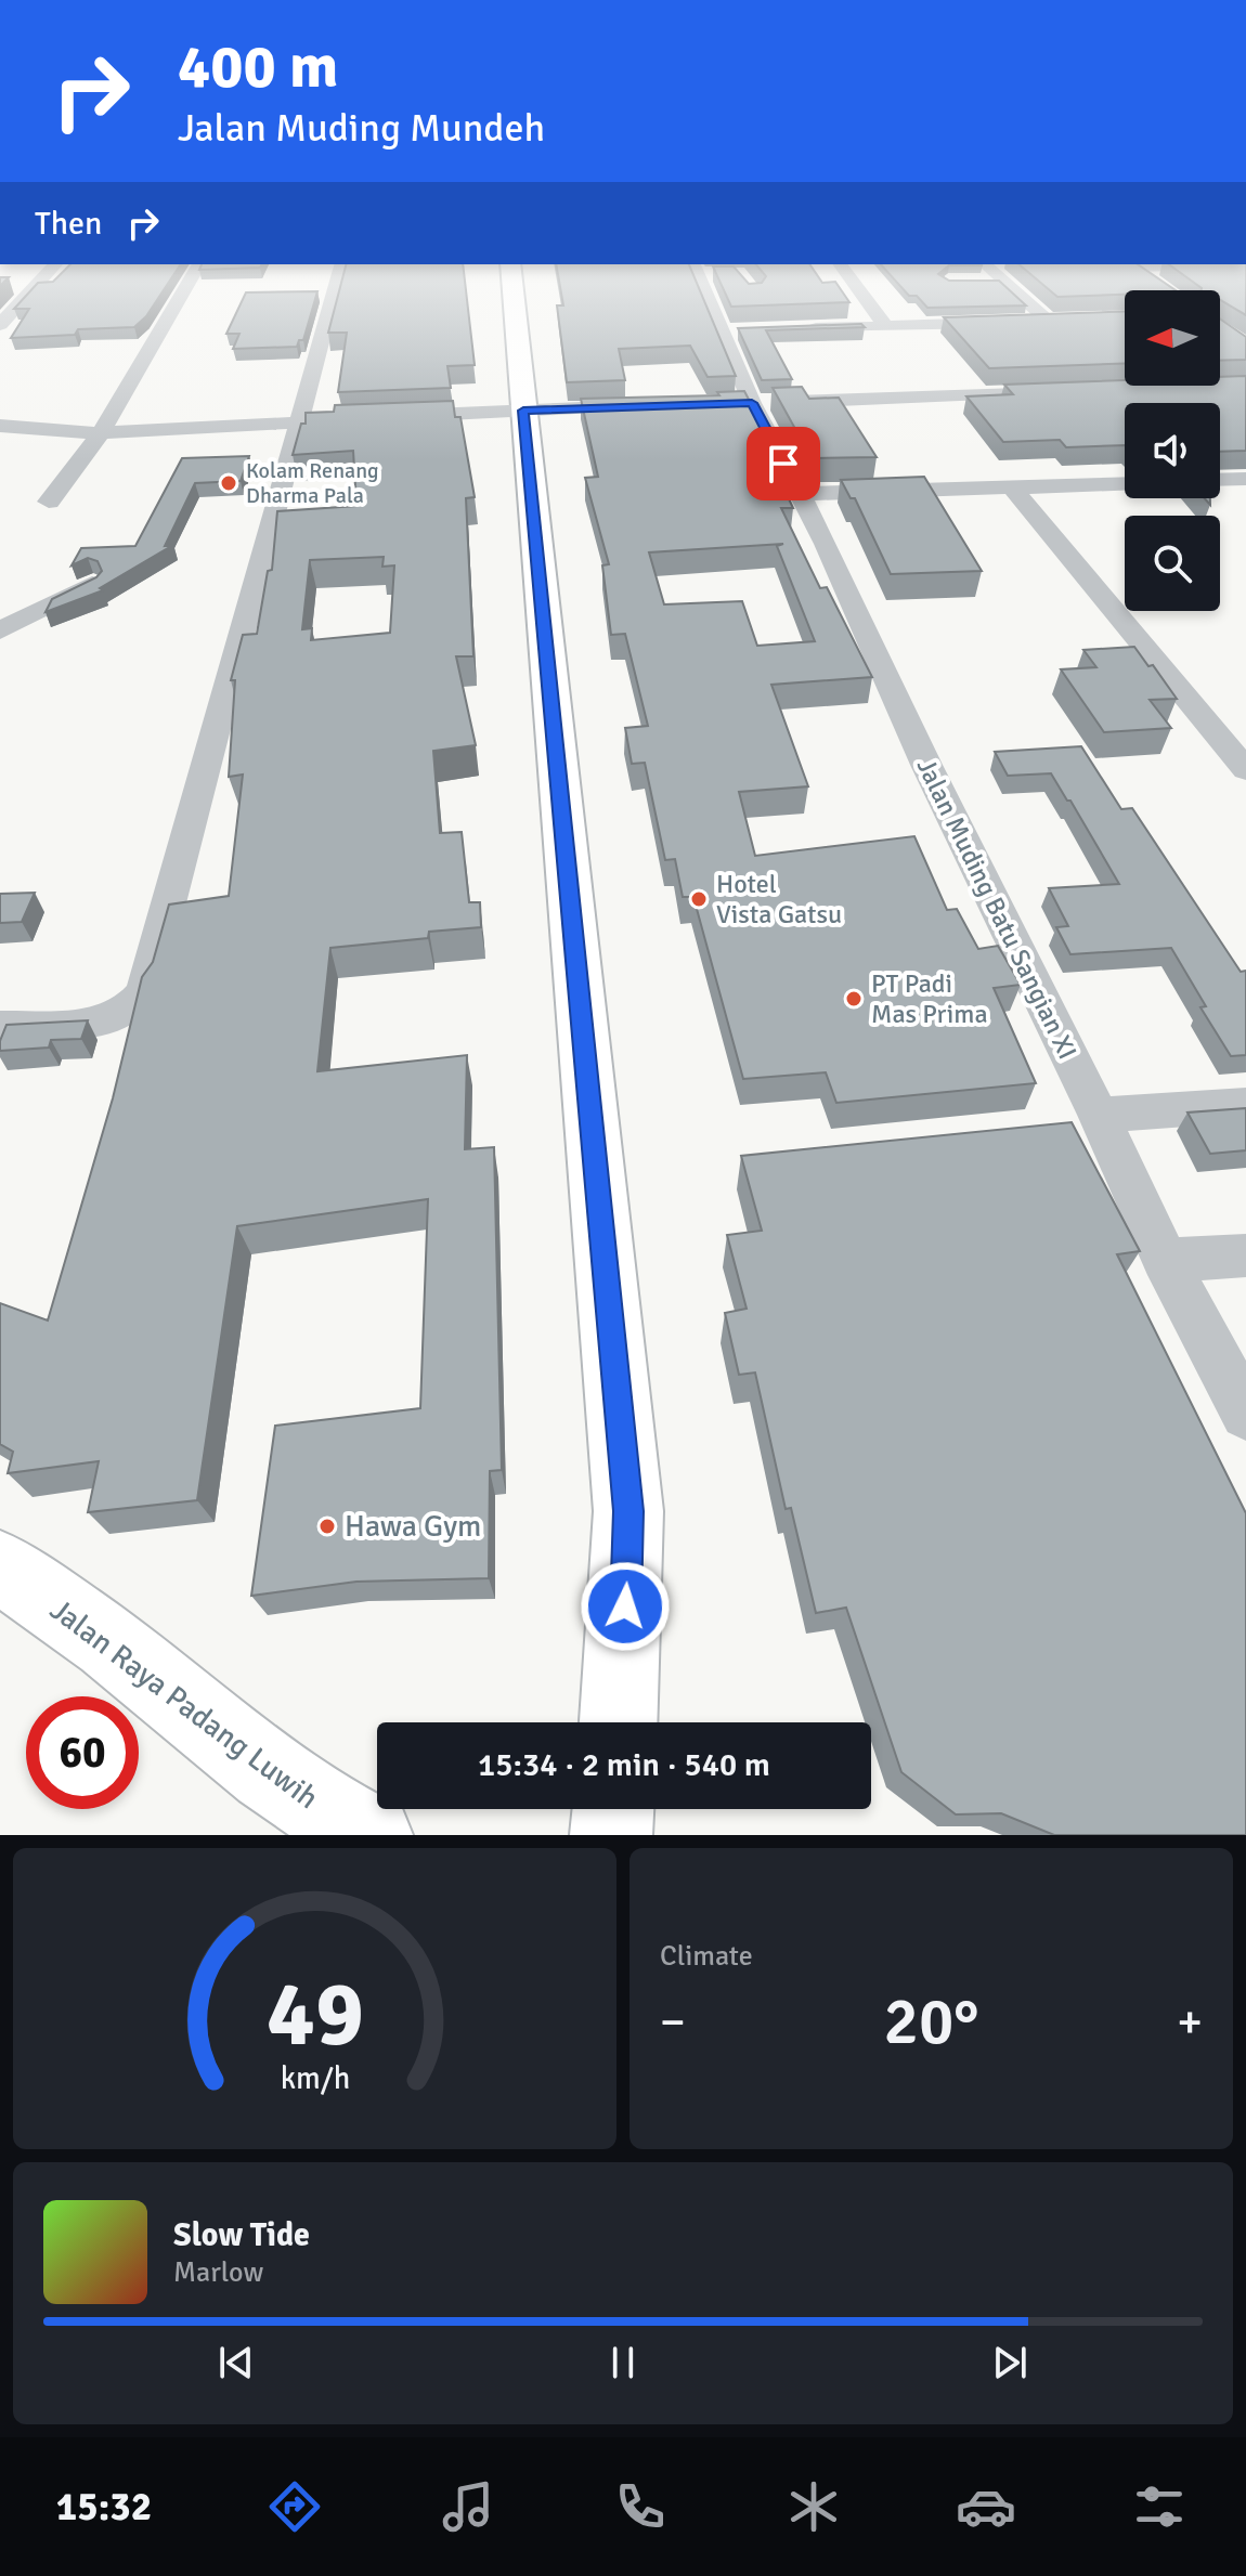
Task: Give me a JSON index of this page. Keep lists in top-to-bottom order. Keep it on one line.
{"streets":{"main road":["Jalan Raya Padang Luwih"],"street":["Jalan Muding Batu Sangian XI"]},"places":["Kolam Renang Dharma Pala","Hotel Vista Gatsu","PT Padi Mas Prima","Hawa Gym"],"north":"left","page":{"turn":["400 m","Jalan Muding Mundeh"],"then":"Then","limit":"60","trip":"15:34 · 2 min · 540 m","tile":"Climate","heat":["−","20°","+"],"song":["Slow Tide","Marlow"],"tabs":"15:32","gauge":["49","km/h"]}}
